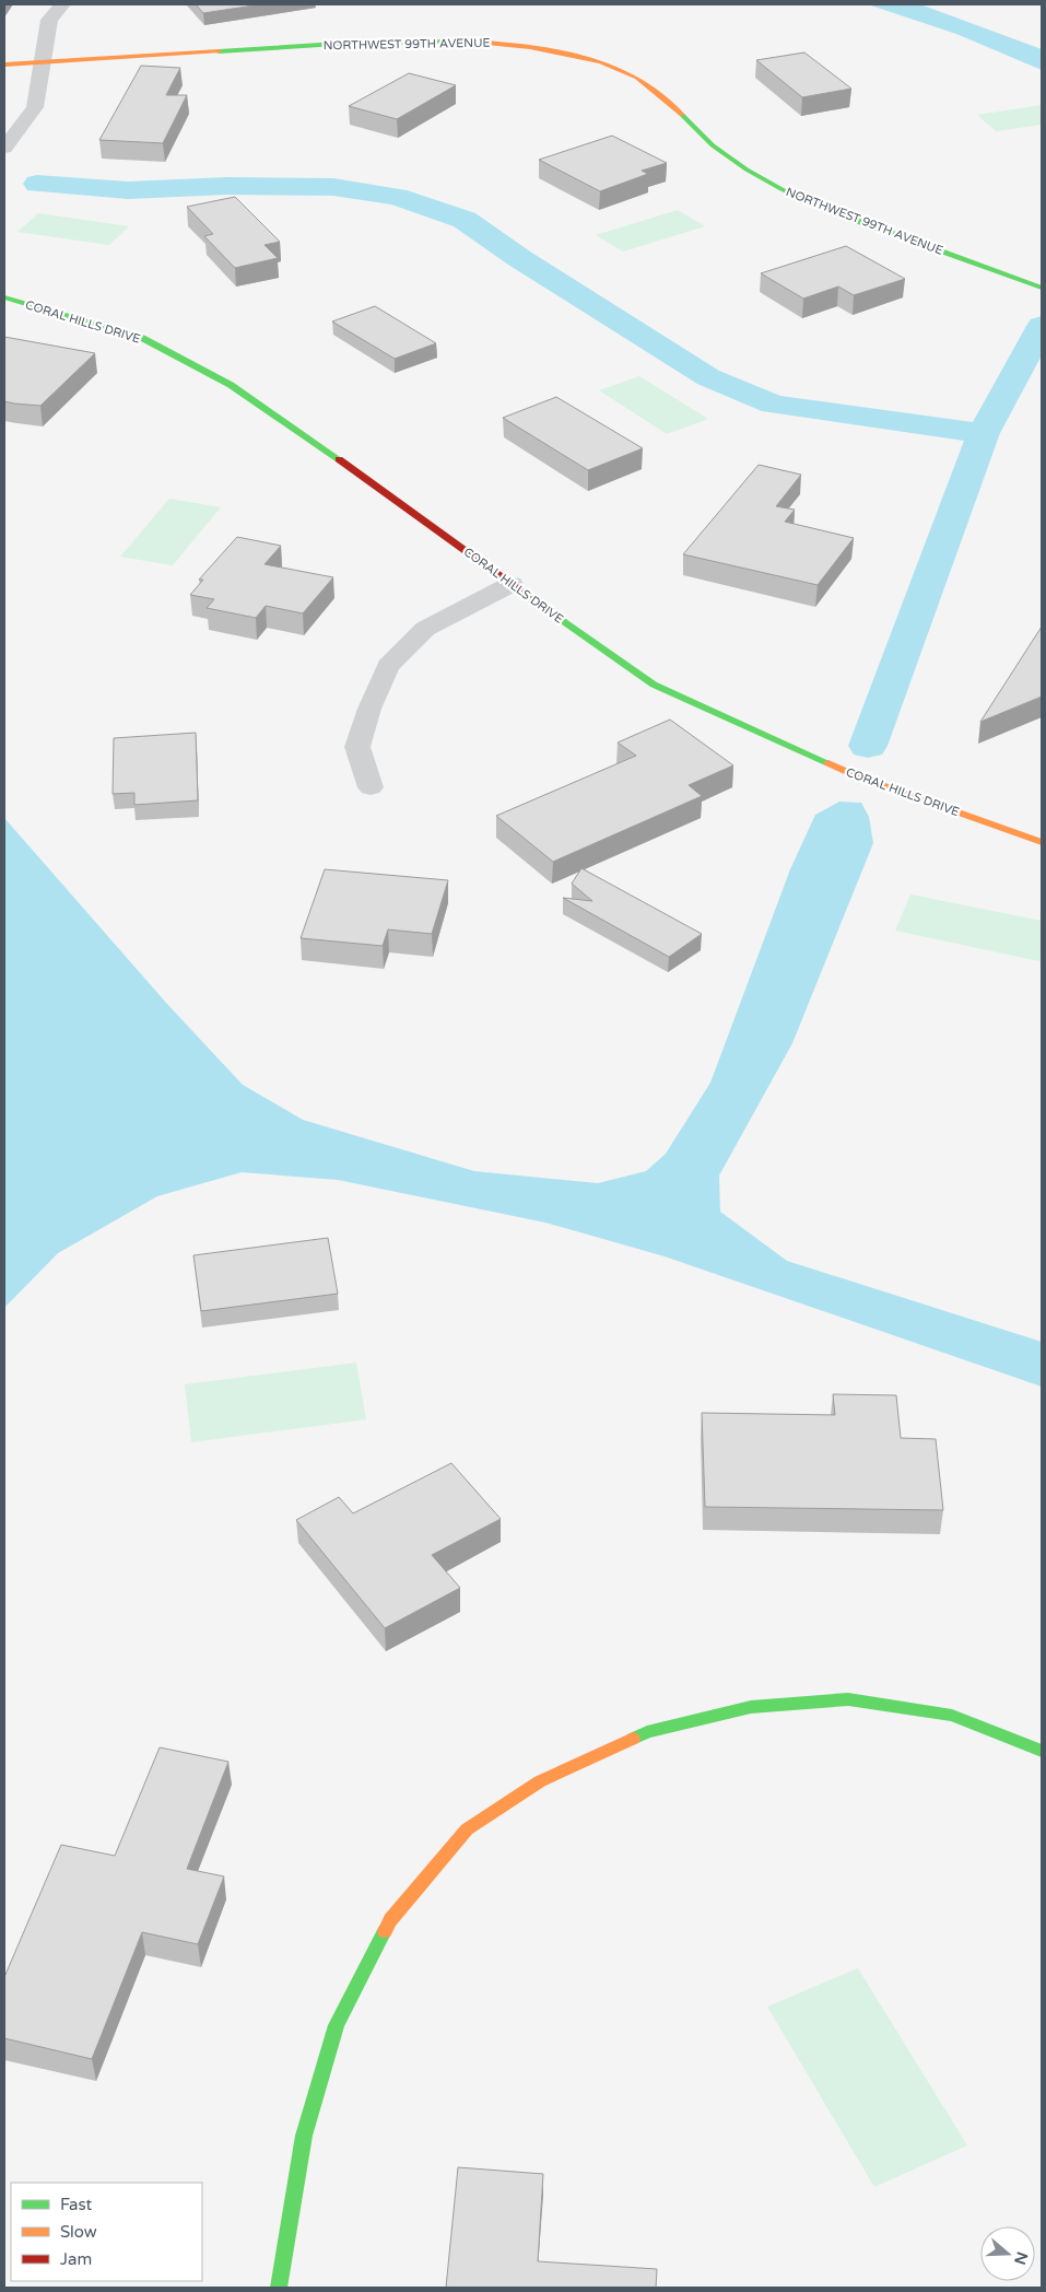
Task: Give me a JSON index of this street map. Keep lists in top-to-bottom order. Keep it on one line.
{"streets":{"street":["NORTHWEST 99TH AVENUE","CORAL HILLS DRIVE"]},"legend":["Fast","Slow","Jam"],"north":"right"}
